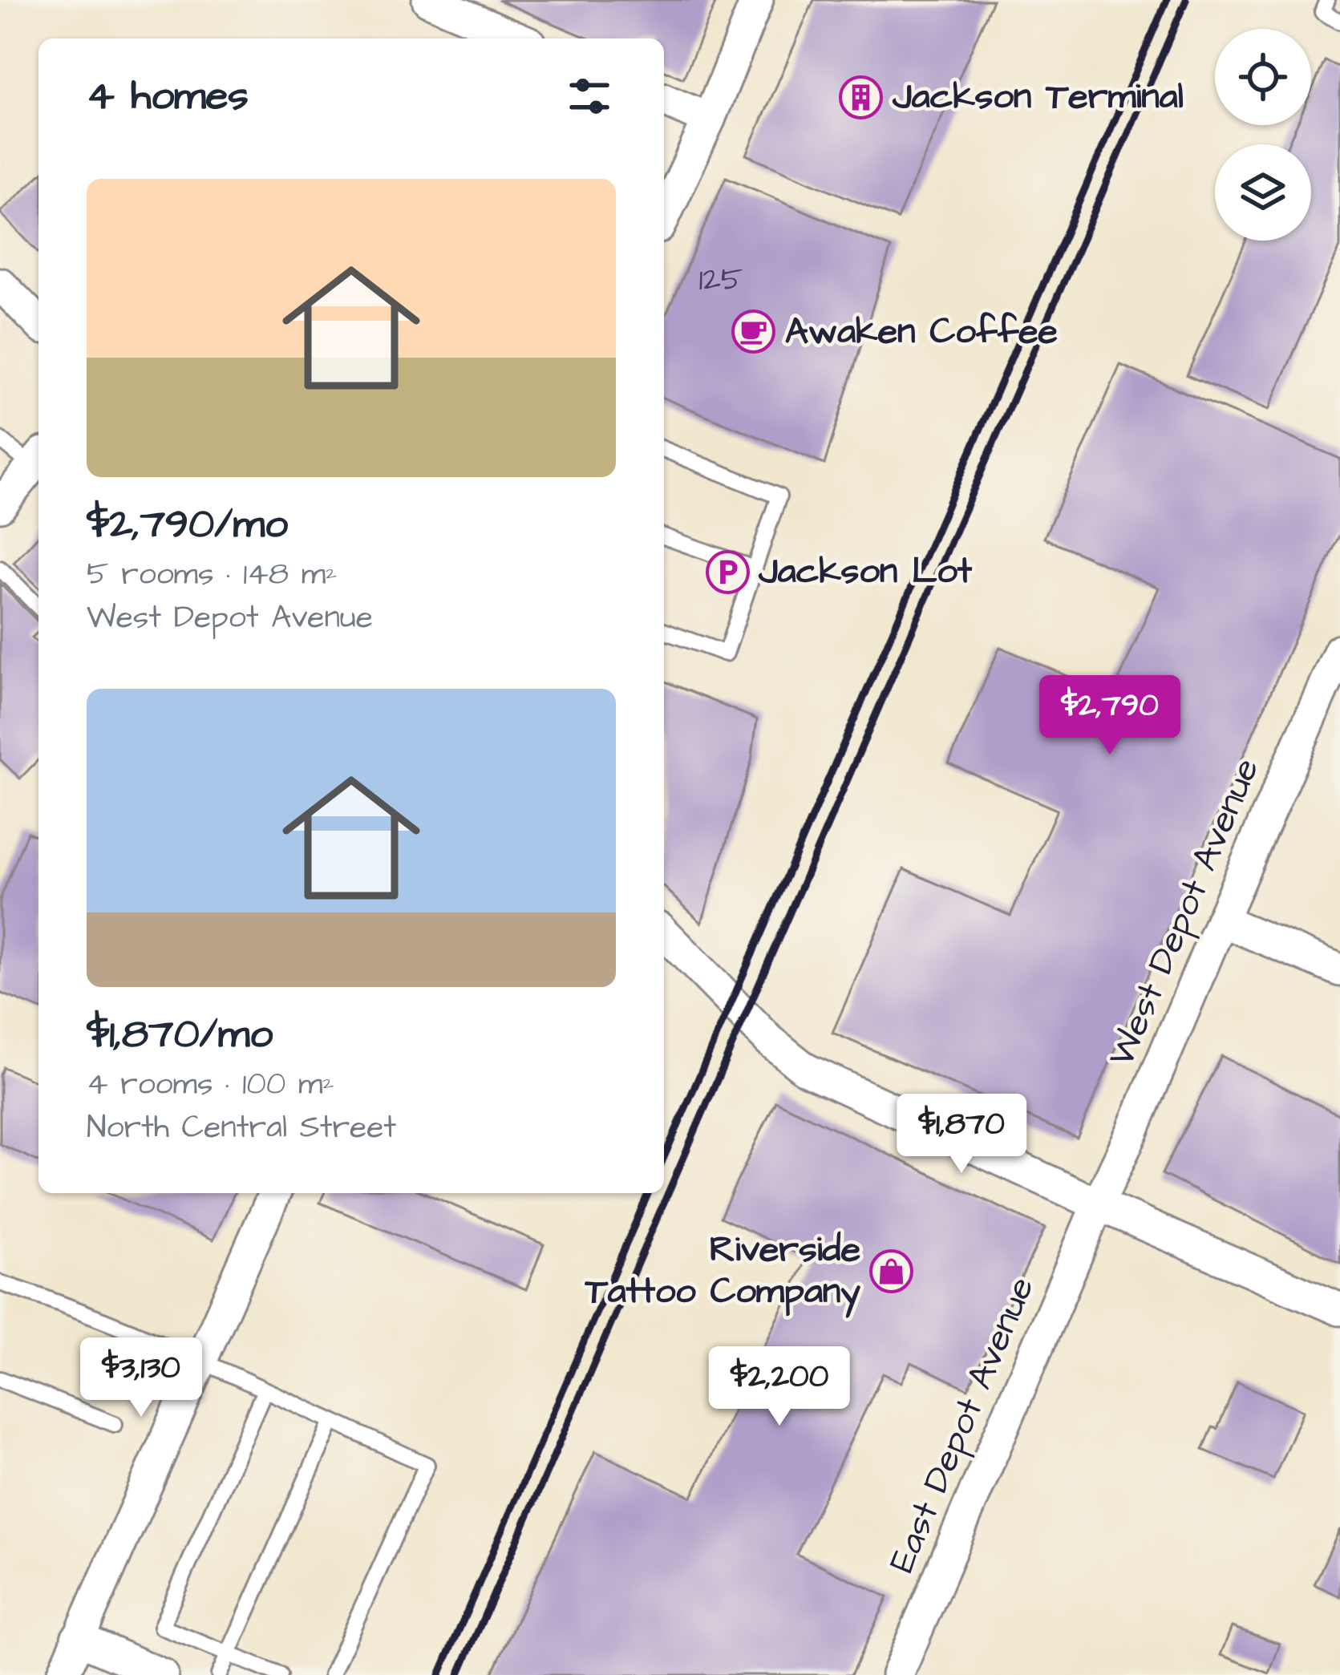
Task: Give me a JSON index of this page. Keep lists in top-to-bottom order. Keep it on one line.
{"streets":{"street":["West Depot Avenue","East Depot Avenue"]},"crossings":[["West Depot Avenue","East Depot Avenue"]],"places":{"building":["Jackson Terminal"],"cafe":["Awaken Coffee"],"parking":["Jackson Lot"],"shop":["Riverside Tattoo Company"]},"house_numbers":["125"],"page":{"heading":"4 homes","list":[{"name":"$2,790/mo","note":"5 rooms · 148 m² · West Depot Avenue"},{"name":"$1,870/mo","note":"4 rooms · 100 m² · North Central Street"}],"price":["$2,790","$1,870","$3,130","$2,200"]}}
